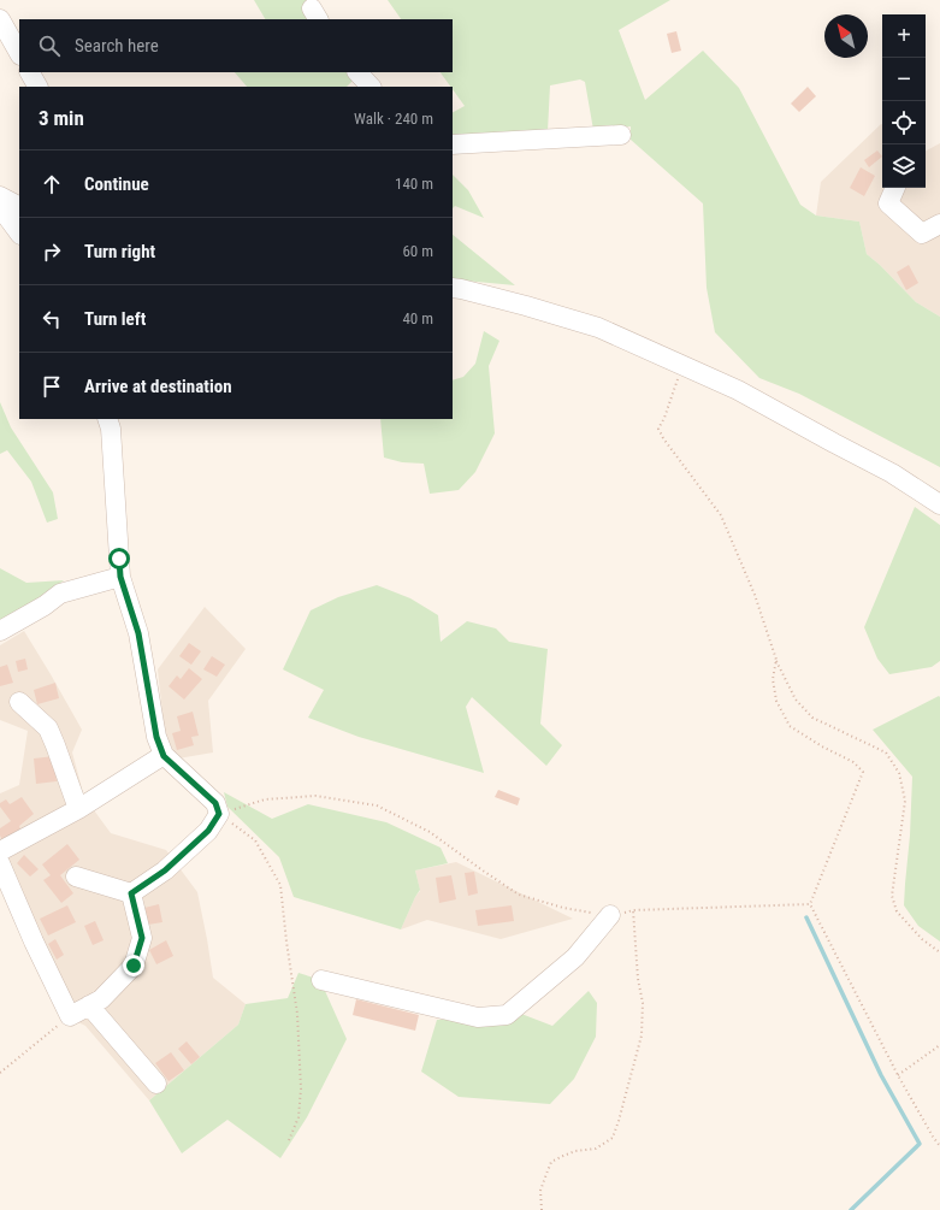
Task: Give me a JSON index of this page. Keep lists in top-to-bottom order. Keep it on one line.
{"north":"top left","page":{"map_buttons":["+","−"],"search":"Search here","heading":["3 min","Walk · 240 m"],"list":[["Continue","140 m"],["Turn right","60 m"],["Turn left","40 m"],"Arrive at destination"]}}
